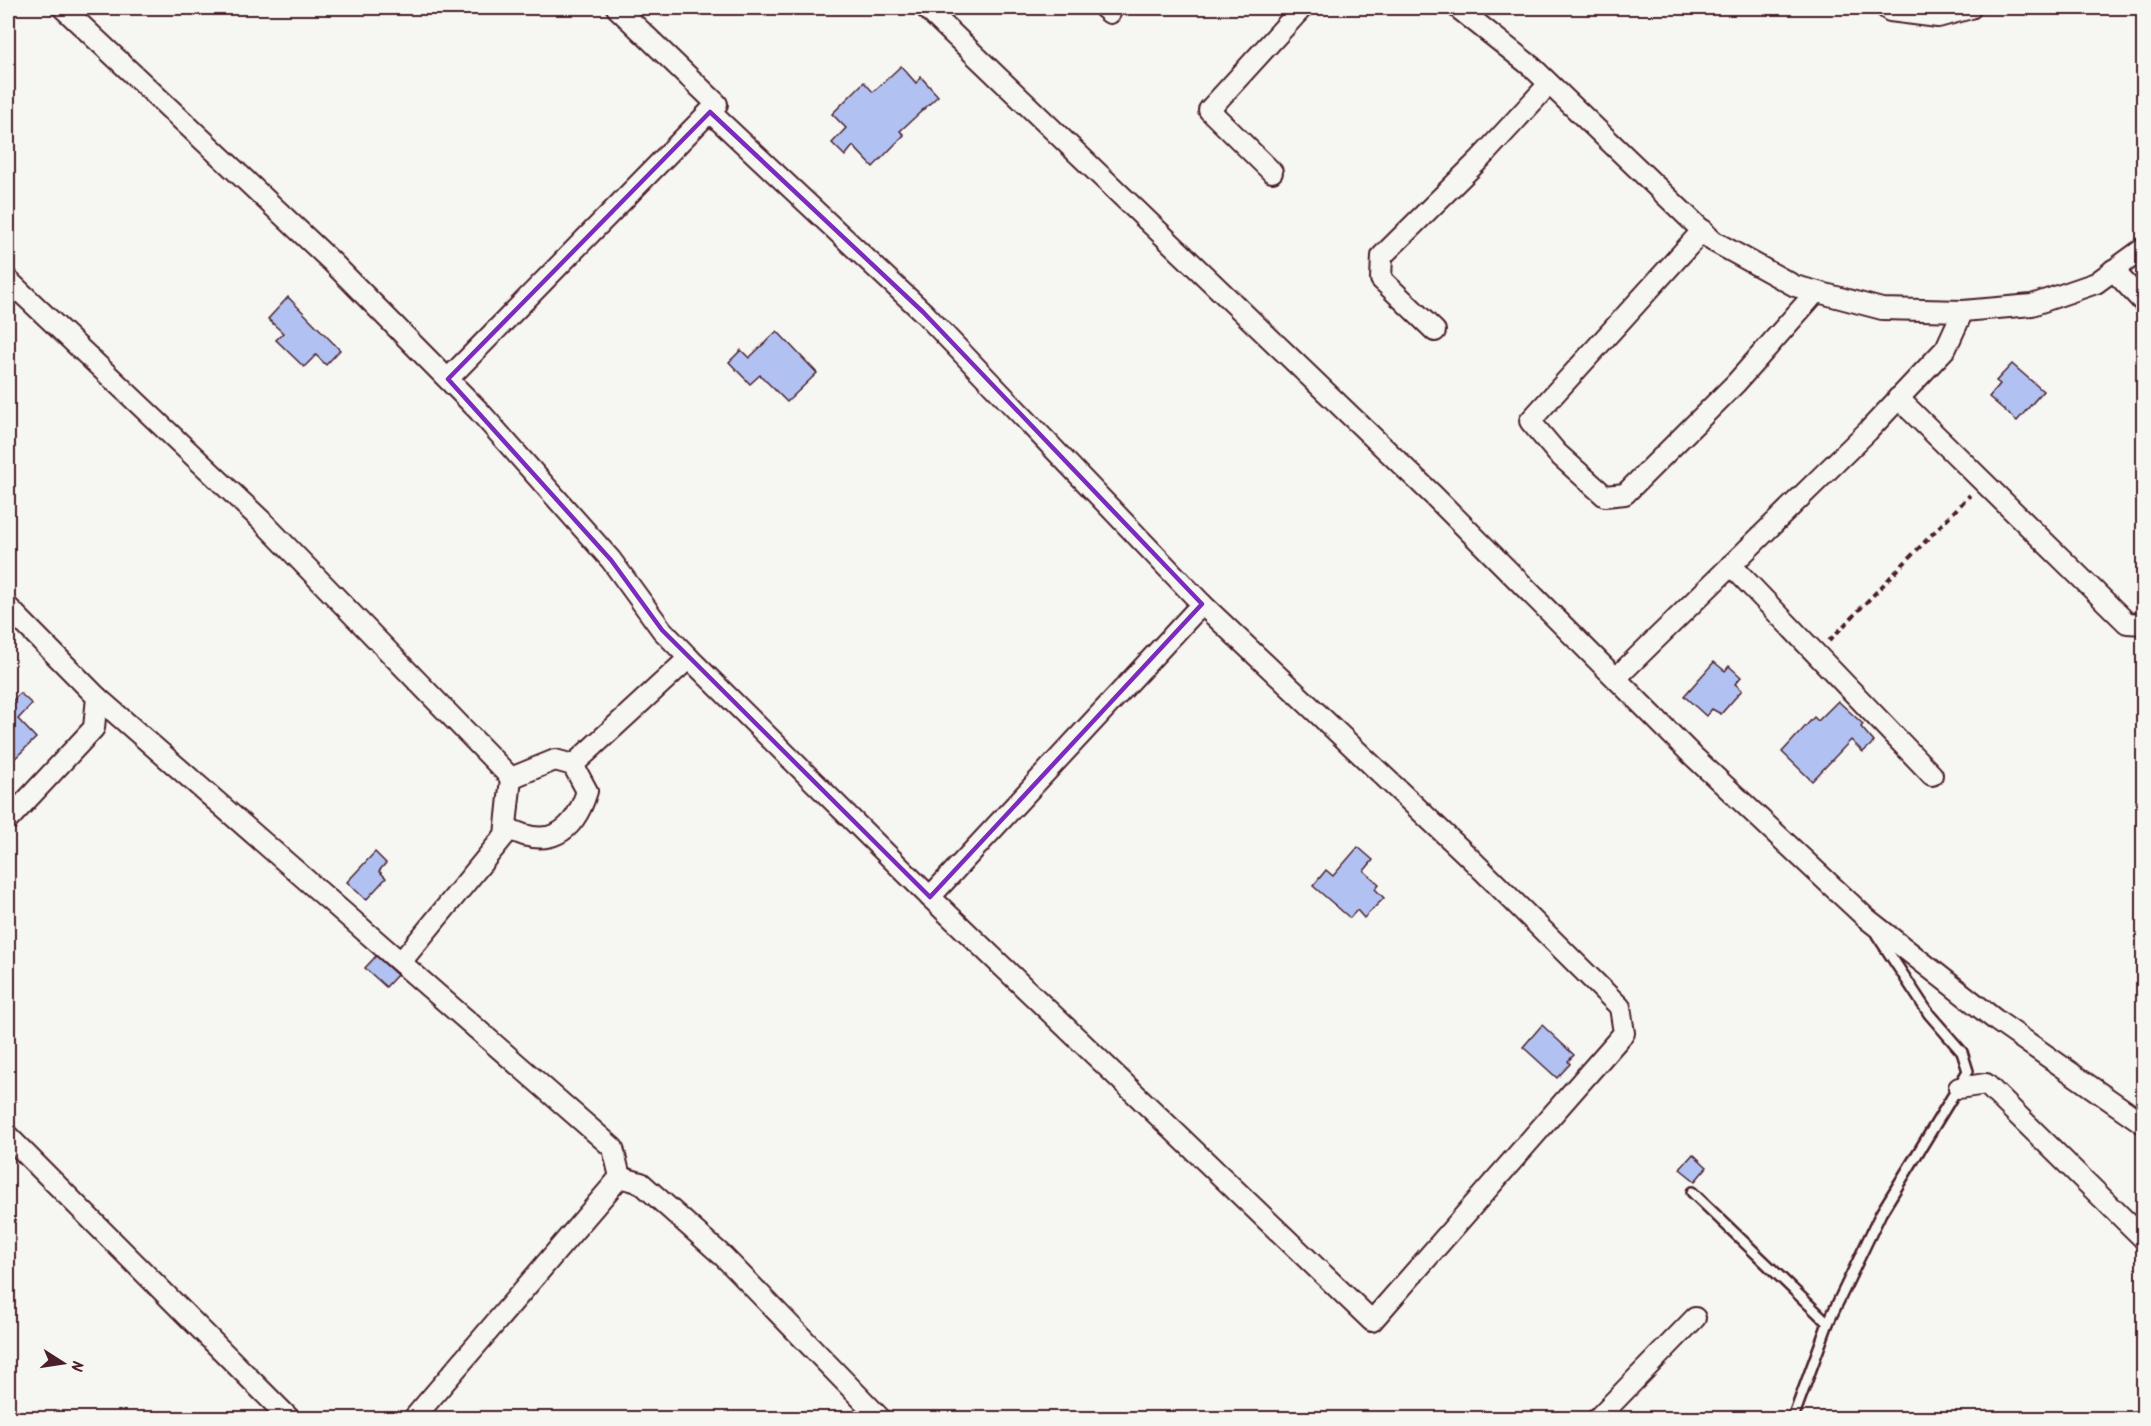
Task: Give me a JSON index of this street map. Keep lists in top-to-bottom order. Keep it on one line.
{"north":"right"}
